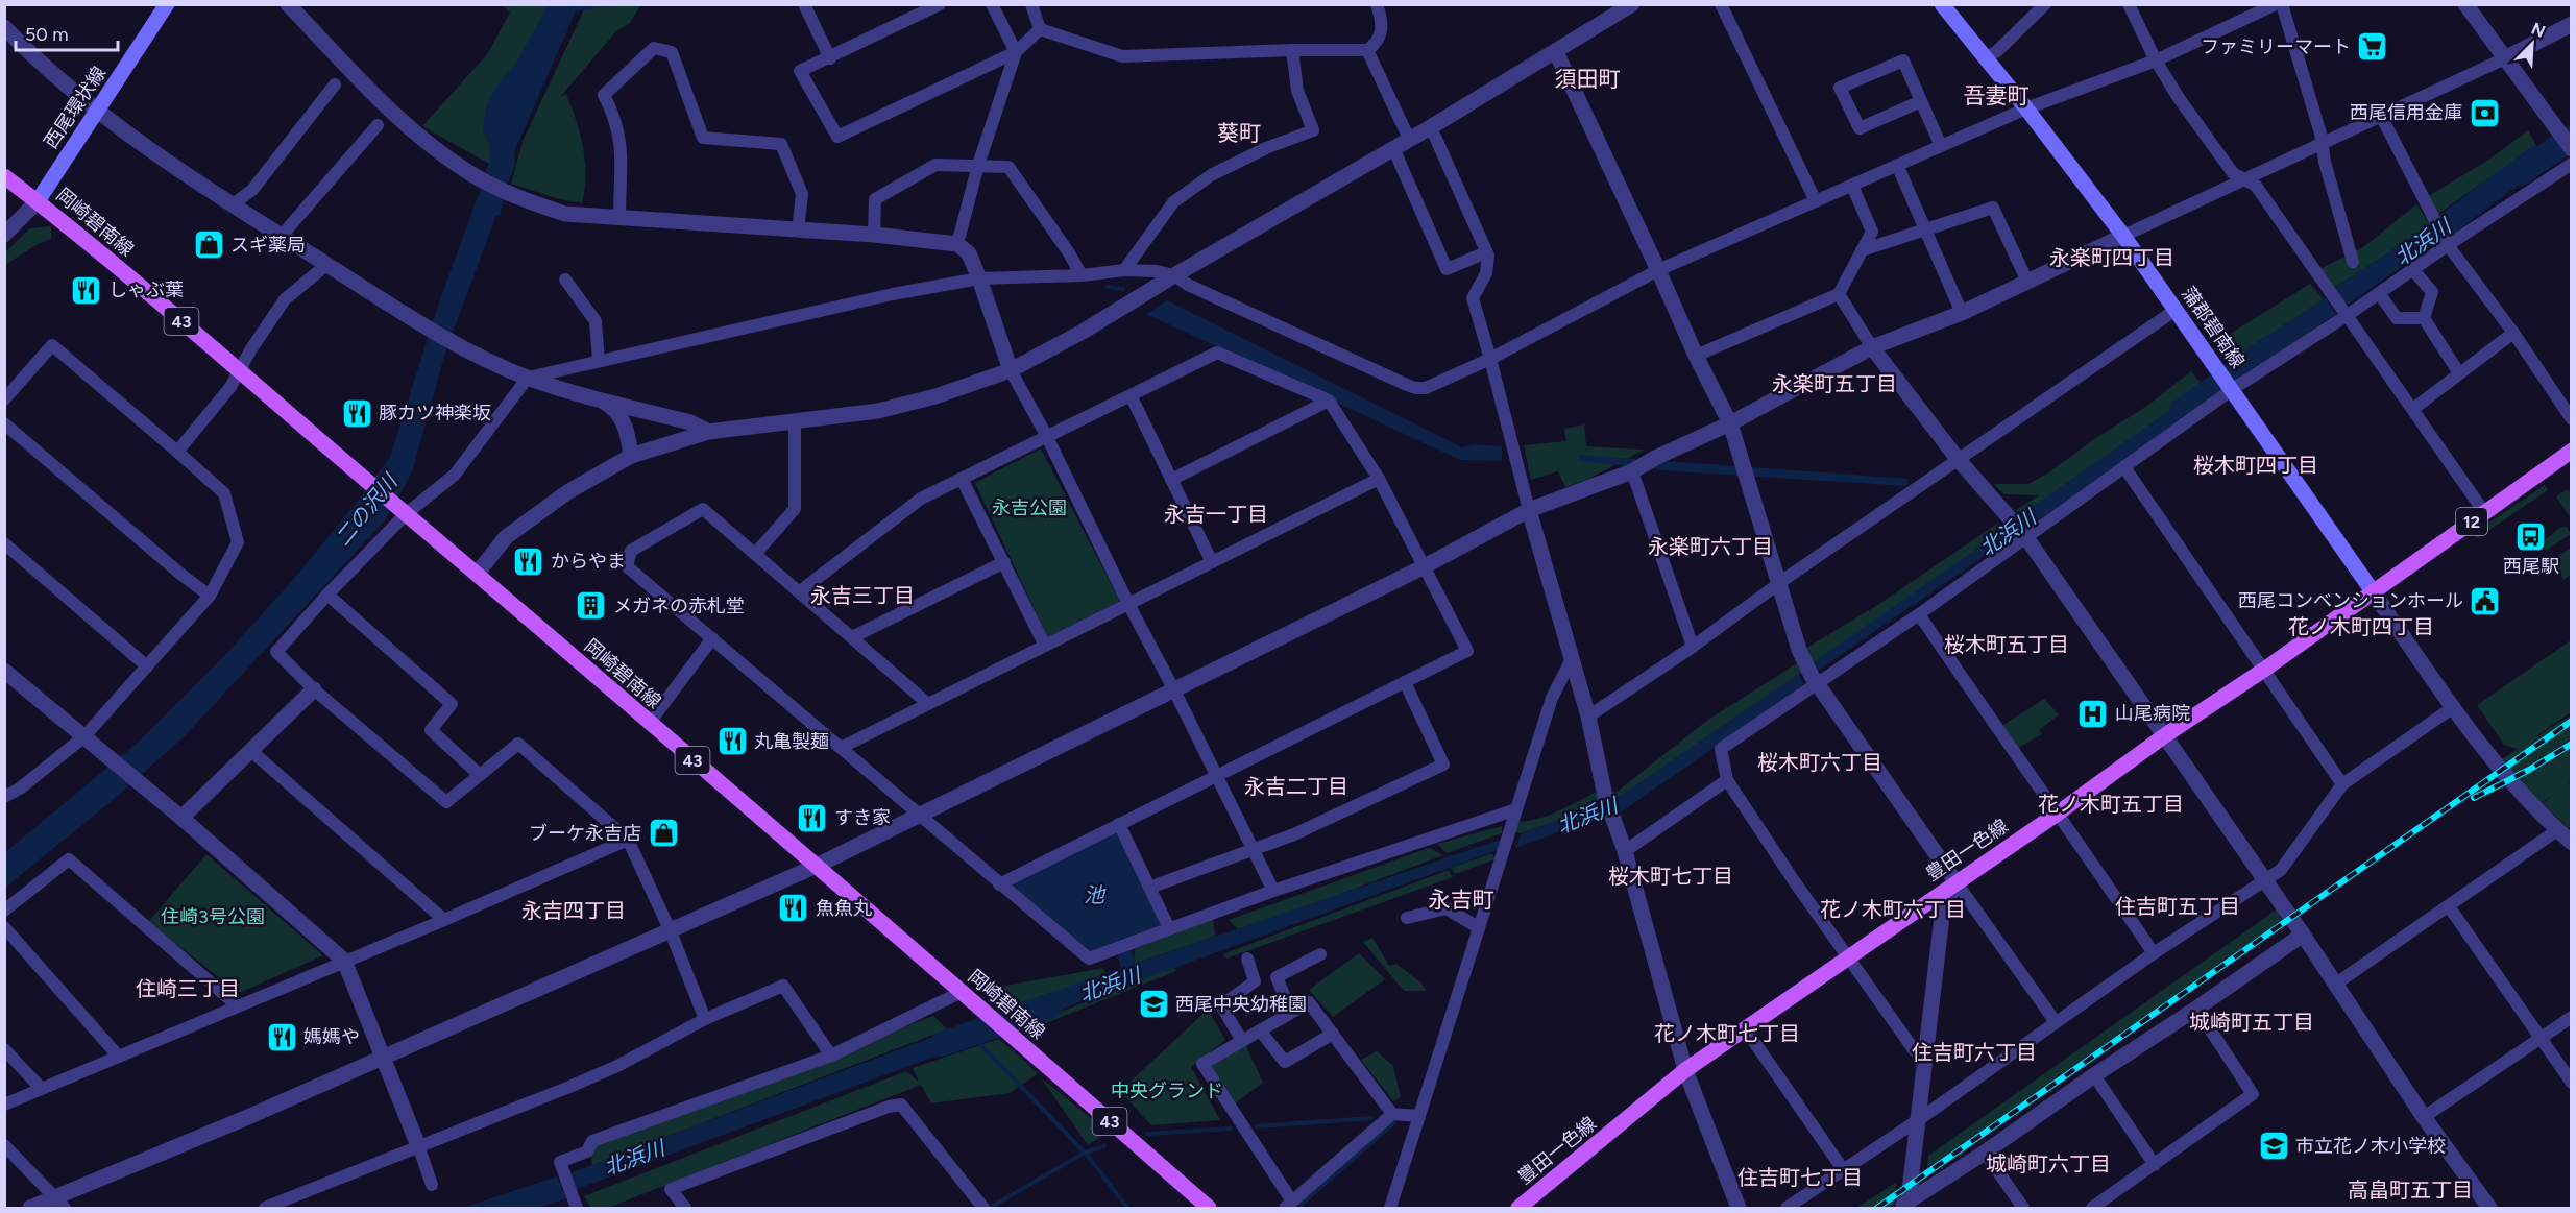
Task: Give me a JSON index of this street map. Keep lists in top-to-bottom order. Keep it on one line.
{"streets":{"main road":["西尾環状線","岡崎碧南線","43","蒲郡碧南線","12","豊田一色線"]},"crossings":[["西尾環状線","岡崎碧南線"],["蒲郡碧南線","豊田一色線"]],"districts":["須田町","吾妻町","葵町","永楽町四丁目","永楽町五丁目","桜木町四丁目","永吉一丁目","永楽町六丁目","永吉三丁目","花ノ木町四丁目","桜木町五丁目","桜木町六丁目","永吉二丁目","花ノ木町五丁目","桜木町七丁目","永吉町","住吉町五丁目","花ノ木町六丁目","永吉四丁目","住崎三丁目","城崎町五丁目","花ノ木町七丁目","住吉町六丁目","城崎町六丁目","住吉町七丁目","高畠町五丁目"],"water":["北浜川","二の沢川","池"],"parks":["永吉公園","住崎3号公園","中央グランド"],"places":{"supermarket":["ファミリーマート"],"bank":["西尾信用金庫"],"shop":["スギ薬局","ブーケ永吉店"],"restaurant":["しゃぶ葉","豚カツ神楽坂","からやま","丸亀製麺","すき家","魚魚丸","媽媽や"],"bus stop":["西尾駅"],"public building":["西尾コンベンションホール"],"building":["メガネの赤札堂"],"hospital":["山尾病院"],"school or university":["西尾中央幼稚園","市立花ノ木小学校"]},"scale_bar":"50 m","north":"top right"}
